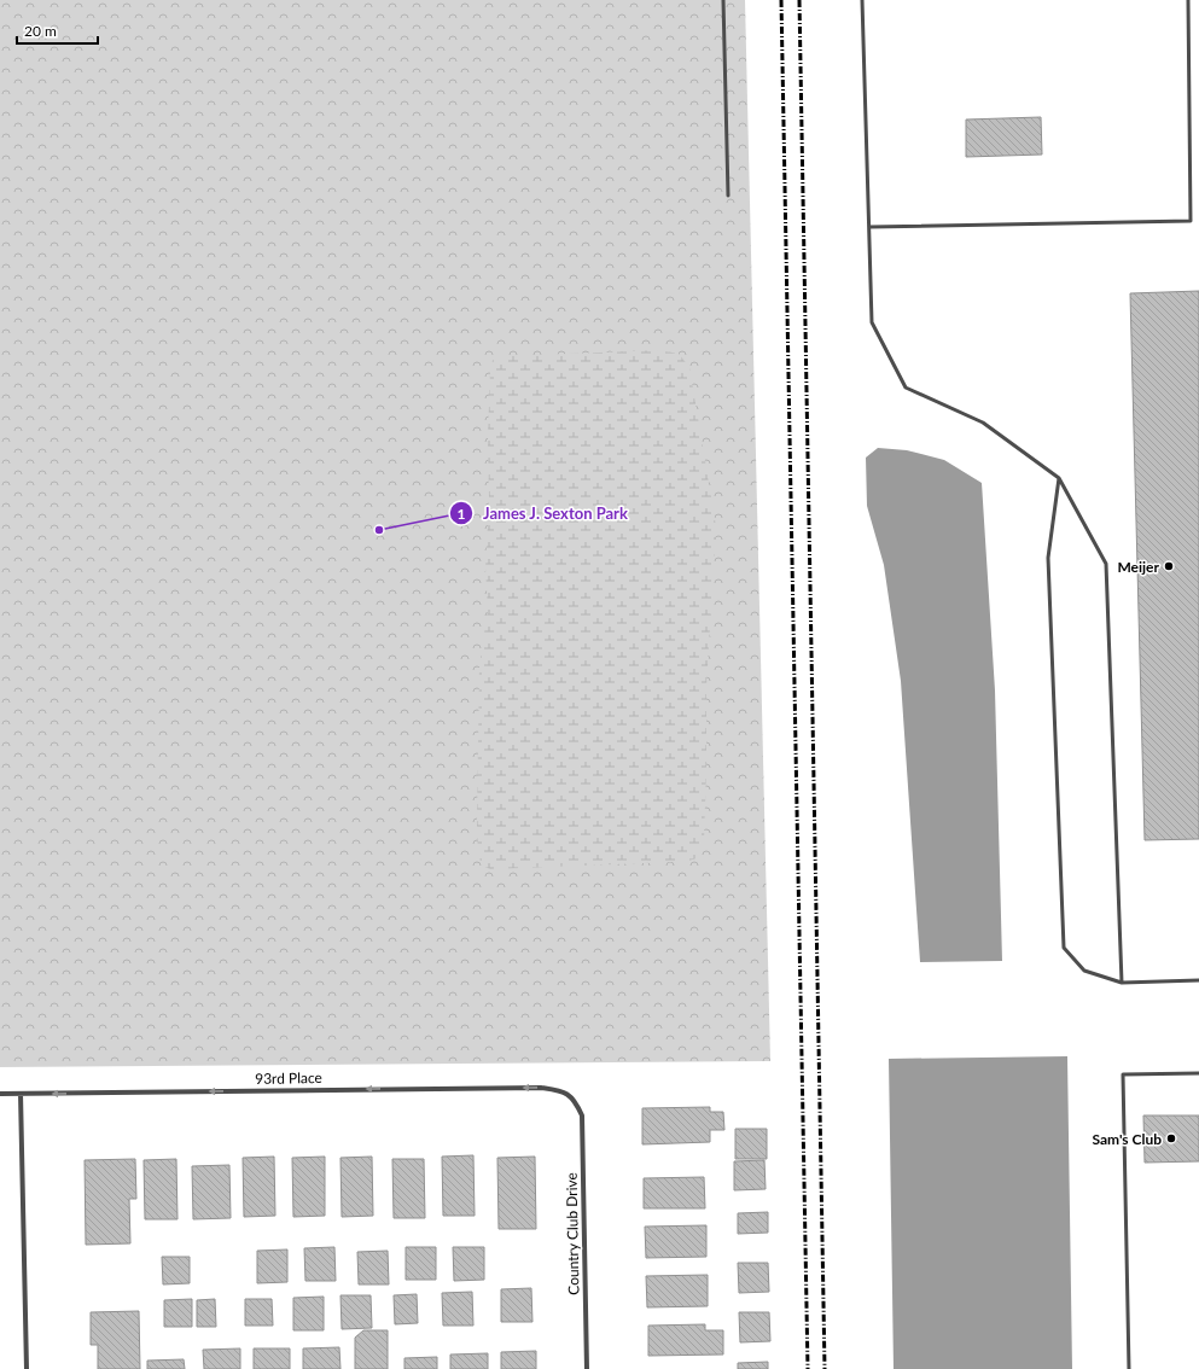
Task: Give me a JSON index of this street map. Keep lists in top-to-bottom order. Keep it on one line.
{"streets":{"street":["93rd Place","Country Club Drive"]},"crossings":[["93rd Place","Country Club Drive"]],"one_way":["93rd Place"],"places":["James J. Sexton Park","Meijer","Sam's Club"],"scale_bar":"20 m"}
